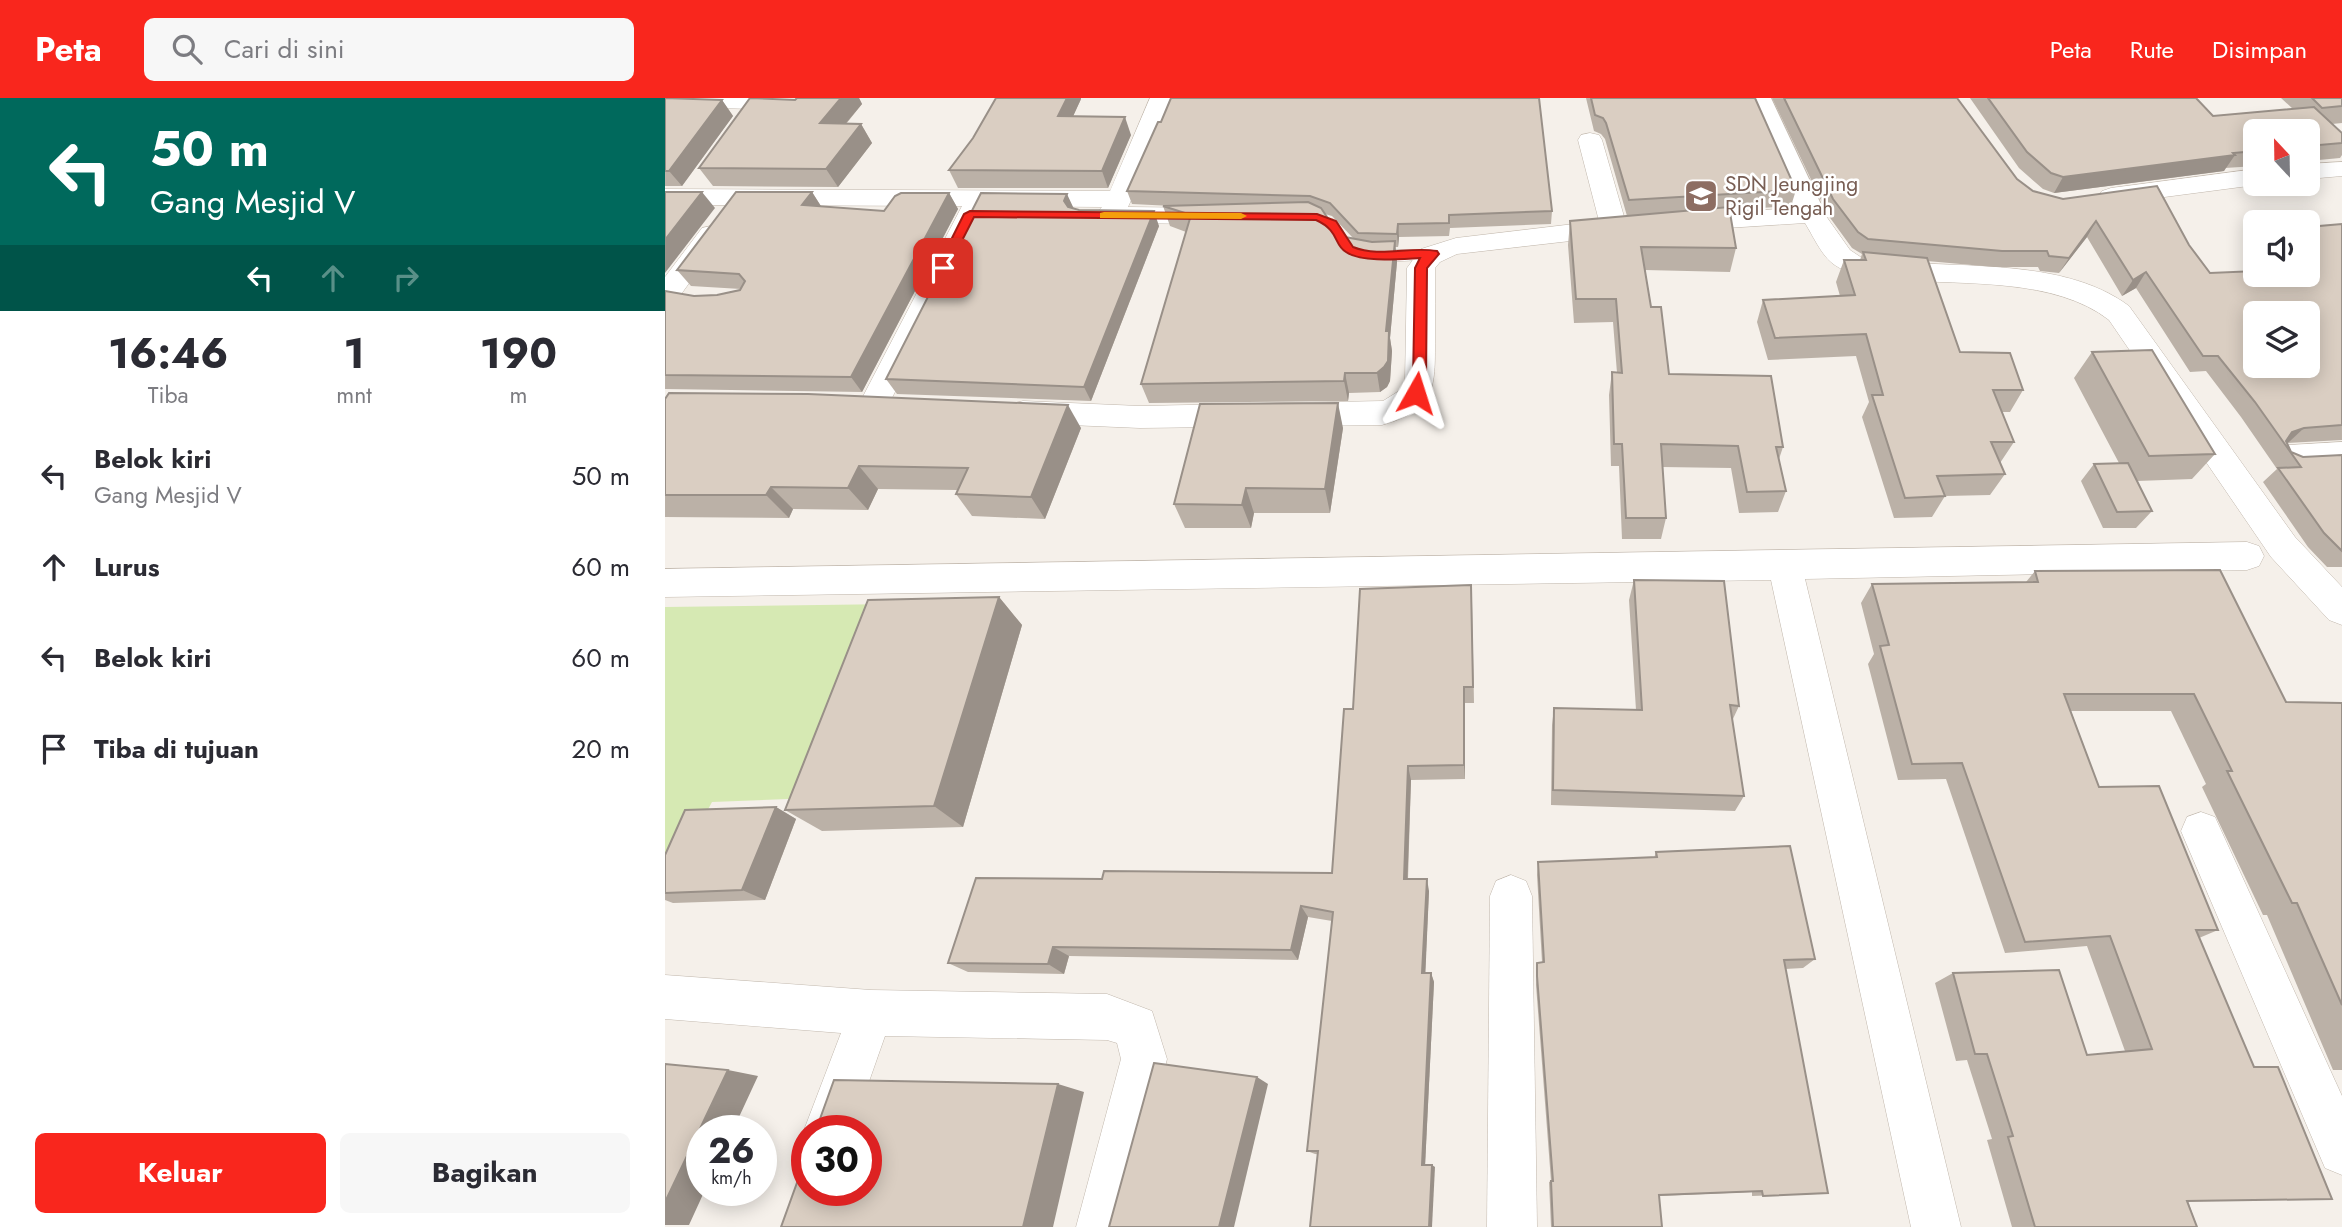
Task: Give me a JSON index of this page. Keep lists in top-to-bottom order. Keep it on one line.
{"places":{"school or university":["SDN Jeungjing Rigil Tengah"]},"north":"top","page":{"header":"Peta","search":"Cari di sini","nav":["Peta","Rute","Disimpan"],"turn":["50 m","Gang Mesjid V"],"eta":["16:46","Tiba","1","mnt","190","m"],"list":[{"name":"Belok kiri","note":"Gang Mesjid V","value":"50 m"},{"name":"Lurus","value":"60 m"},{"name":"Belok kiri","value":"60 m"},{"name":"Tiba di tujuan","value":"20 m"}],"speed":"26 km/h","limit":"30","buttons":["Keluar","Bagikan"]}}
